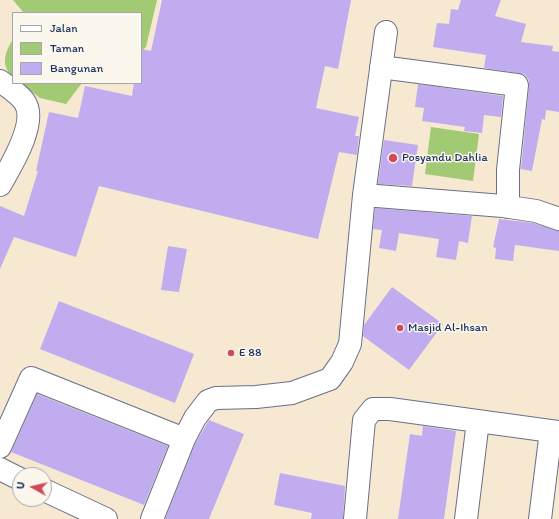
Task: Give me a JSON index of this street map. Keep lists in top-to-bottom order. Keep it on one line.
{"places":["Posyandu Dahlia","Masjid Al-Ihsan","E 88"],"legend":["Jalan","Taman","Bangunan"],"north":"left"}
